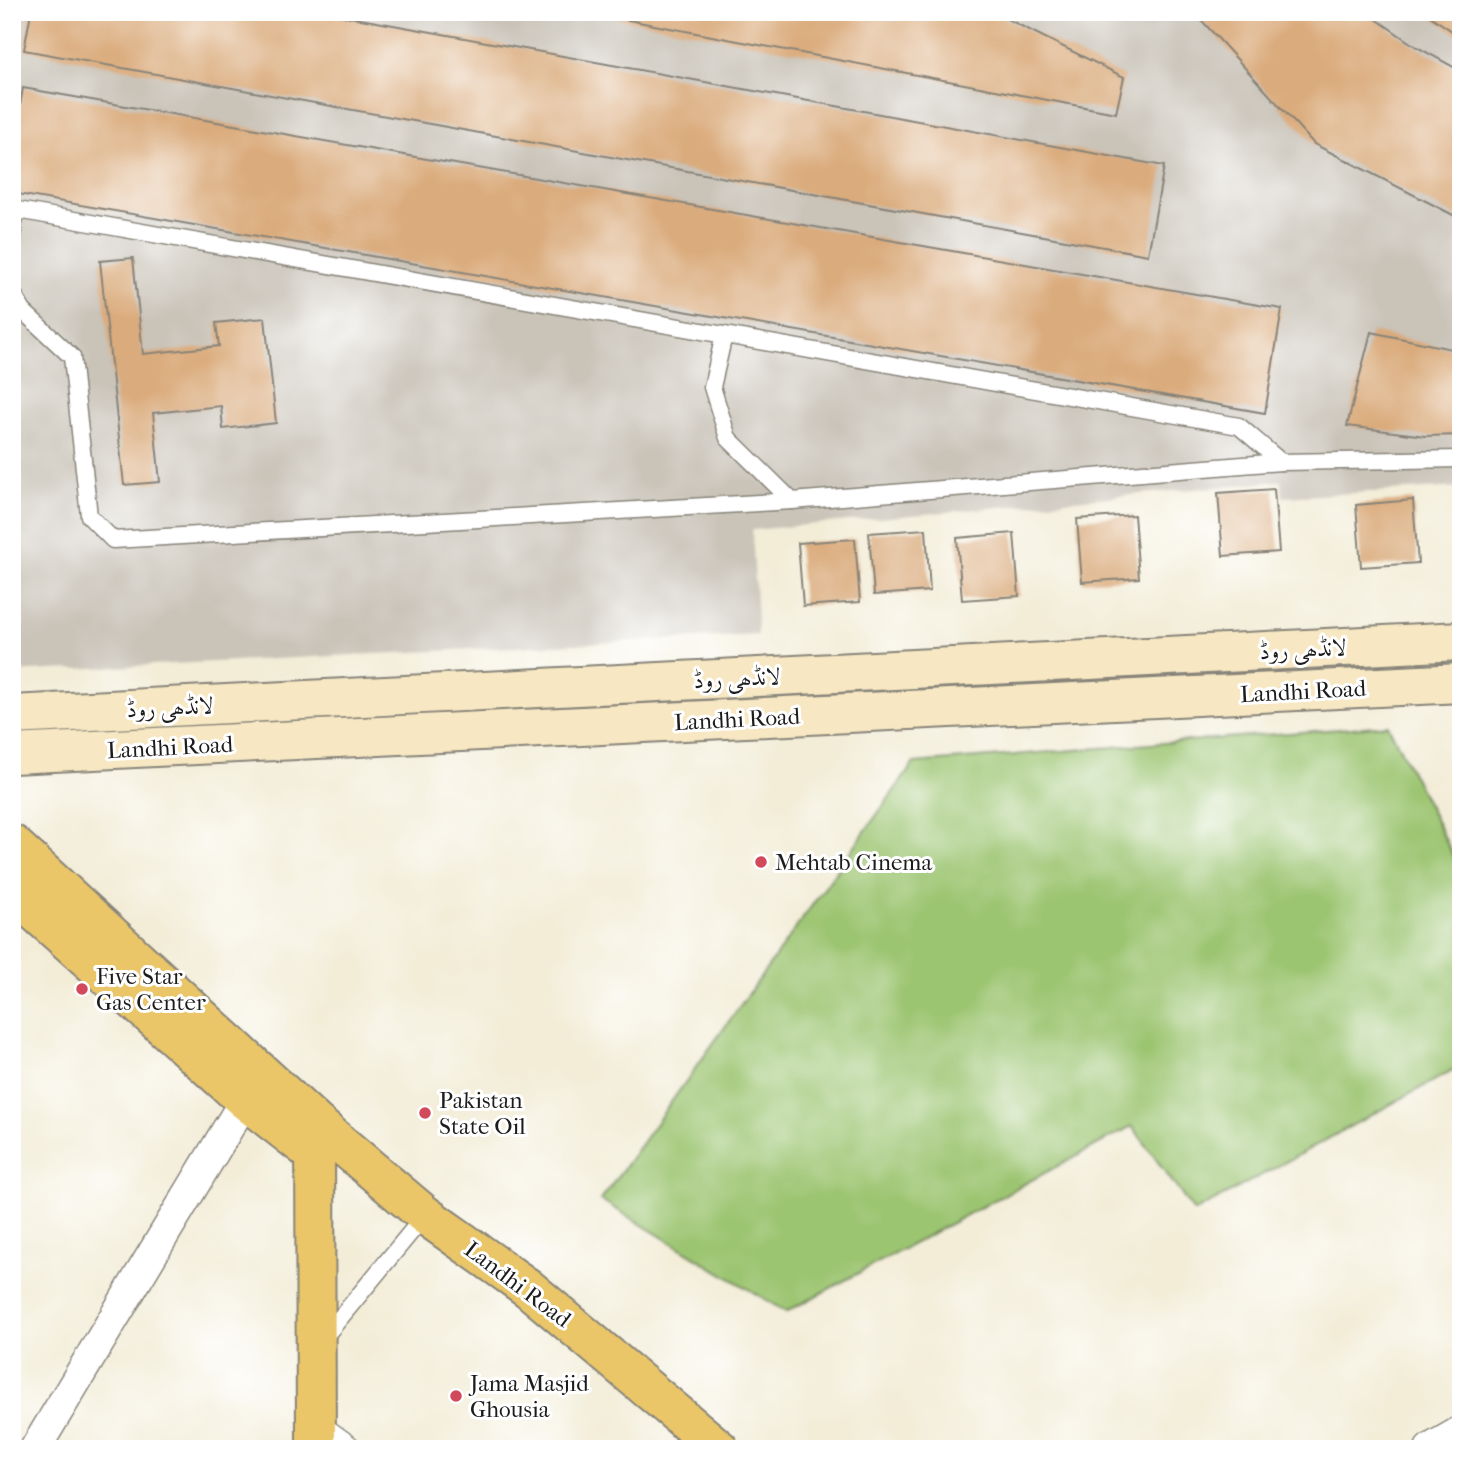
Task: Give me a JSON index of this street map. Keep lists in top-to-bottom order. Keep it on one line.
{"streets":{"main road":["لانڈھی روڈ","Landhi Road"]},"places":["Mehtab Cinema","Five Star Gas Center","Pakistan State Oil","Jama Masjid Ghousia"]}
